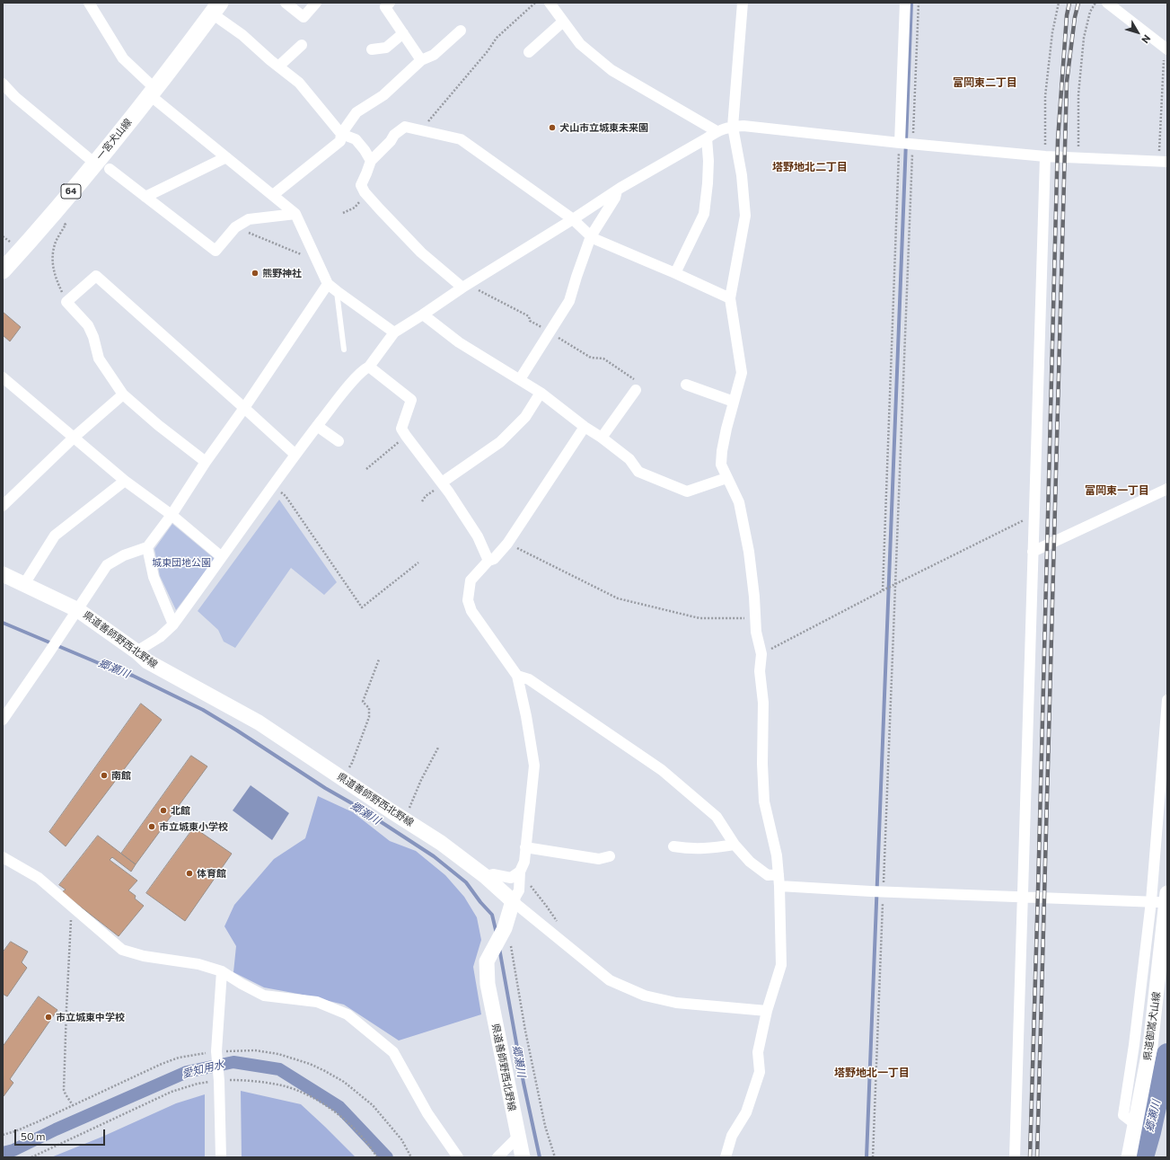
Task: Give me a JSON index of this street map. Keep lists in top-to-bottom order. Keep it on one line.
{"streets":{"main road":["一宮犬山線","64","県道善師野西北野線","県道御嵩犬山線"]},"districts":["富岡東二丁目","塔野地北二丁目","富岡東一丁目","塔野地北一丁目"],"water":["郷瀬川","愛知用水"],"parks":["城東団地公園"],"places":["犬山市立城東未来園","熊野神社","南館","北館","市立城東小学校","体育館","市立城東中学校"],"scale_bar":"50 m","north":"bottom right"}
